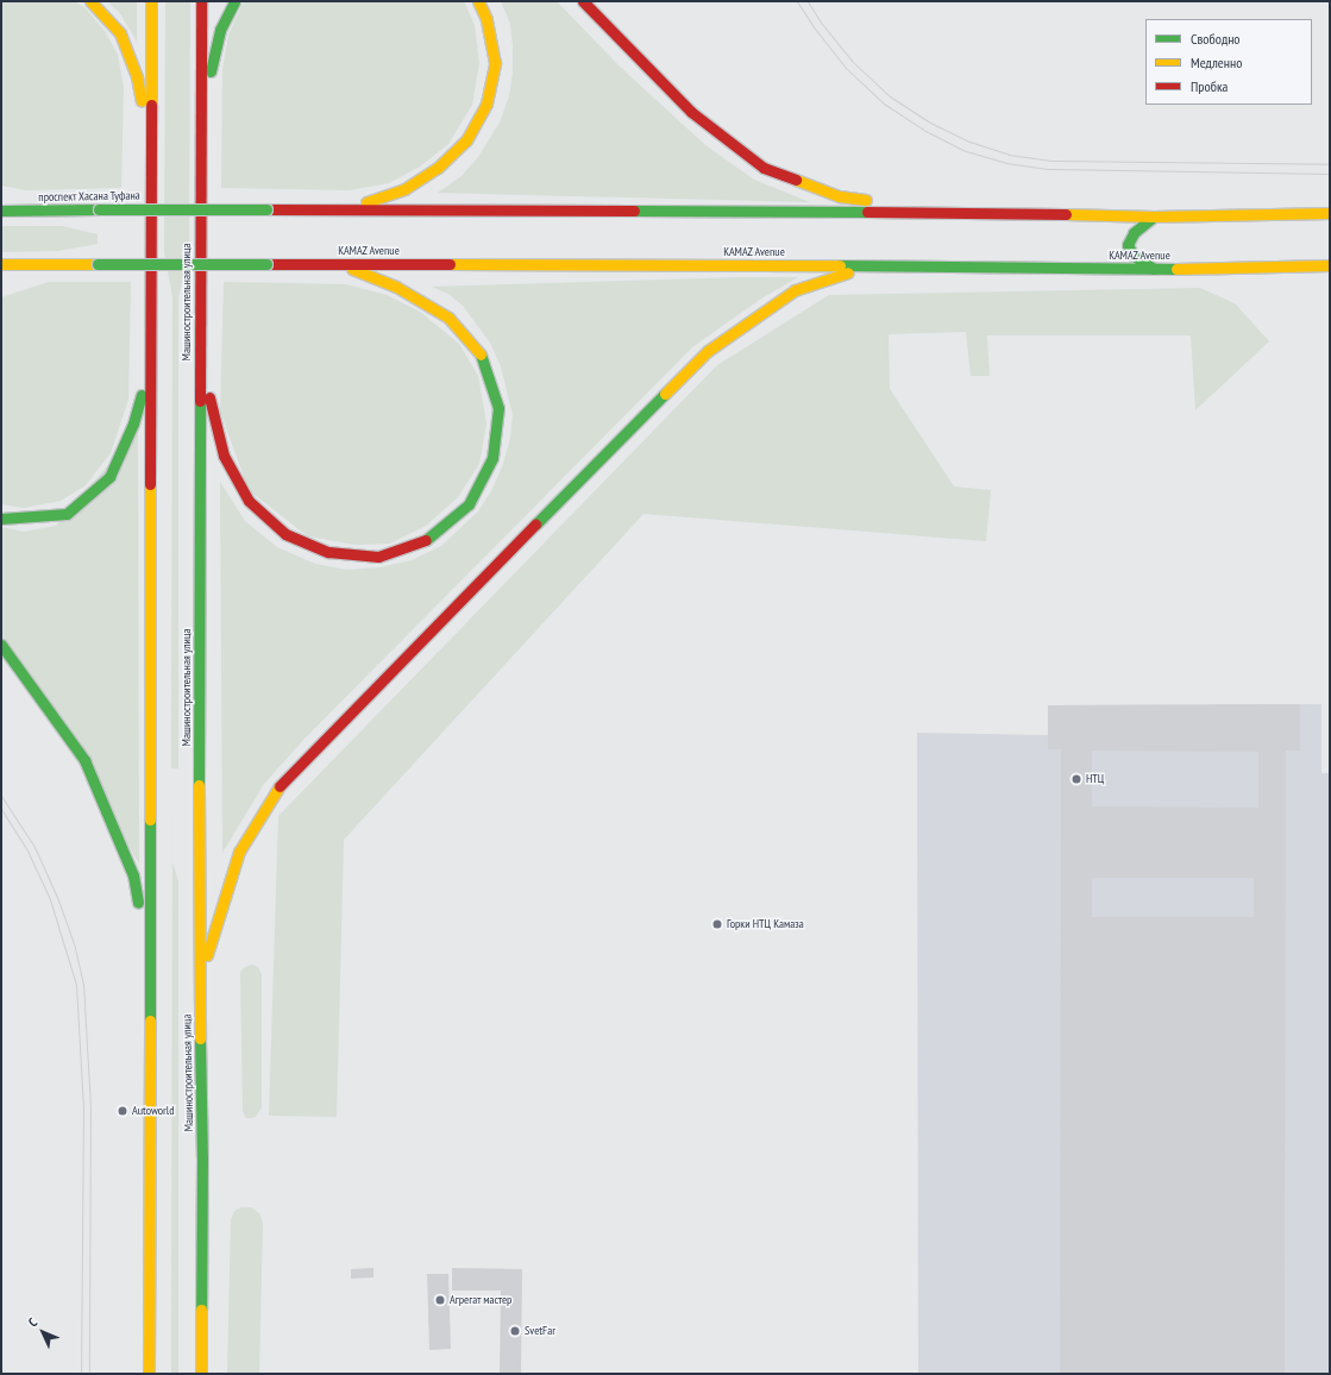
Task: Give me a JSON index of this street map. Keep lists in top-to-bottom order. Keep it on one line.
{"streets":{"main road":["проспект Хасана Туфана","KAMAZ Avenue","Машиностроительная улица"]},"places":["НТЦ","Горки НТЦ Камаза","Autoworld","Агрегат мастер","SvetFar"],"legend":["Свободно","Медленно","Пробка"],"north":"top left"}
